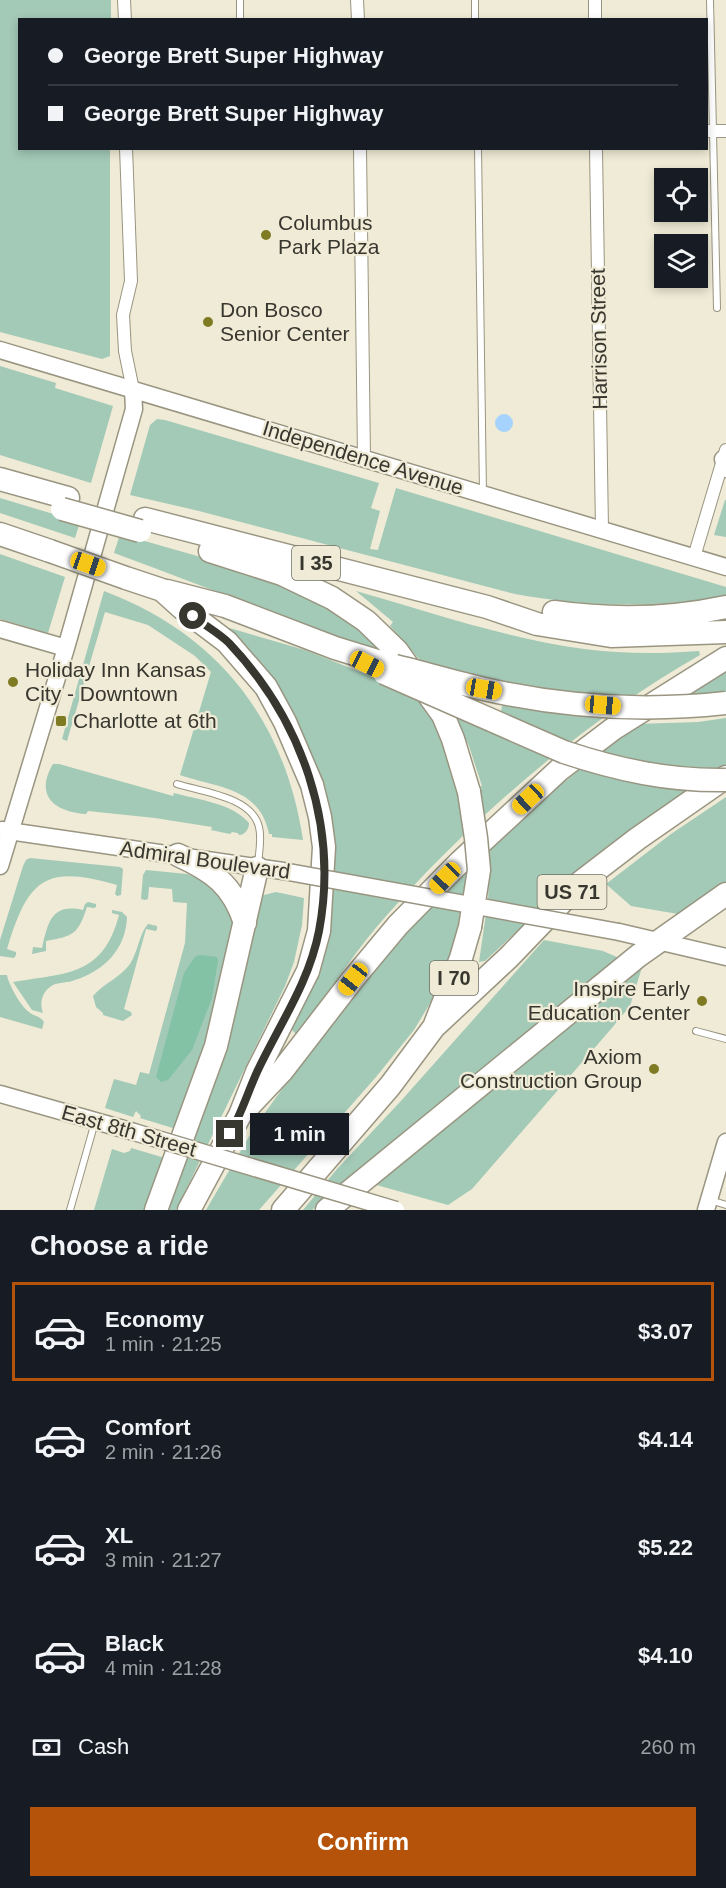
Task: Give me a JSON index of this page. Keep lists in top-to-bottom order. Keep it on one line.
{"streets":{"highway":["I 35","US 71","I 70"],"street":["Harrison Street","Independence Avenue","Admiral Boulevard","East 8th Street"]},"crossings":[["Harrison Street","Independence Avenue"],["I 35","I 70"],["US 71","I 70"]],"places":{"other":["Columbus Park Plaza","Don Bosco Senior Center","Holiday Inn Kansas City - Downtown","Inspire Early Education Center","Axiom Construction Group"],"transit":["Charlotte at 6th"]},"page":{"banner":["George Brett Super Highway","George Brett Super Highway"],"bubble":"1 min","heading":"Choose a ride","list":[{"name":"Economy","note":"1 min · 21:25","value":"$3.07"},{"name":"Comfort","note":"2 min · 21:26","value":"$4.14"},{"name":"XL","note":"3 min · 21:27","value":"$5.22"},{"name":"Black","note":"4 min · 21:28","value":"$4.10"}],"pay":["Cash","260 m"],"buttons":"Confirm"}}
